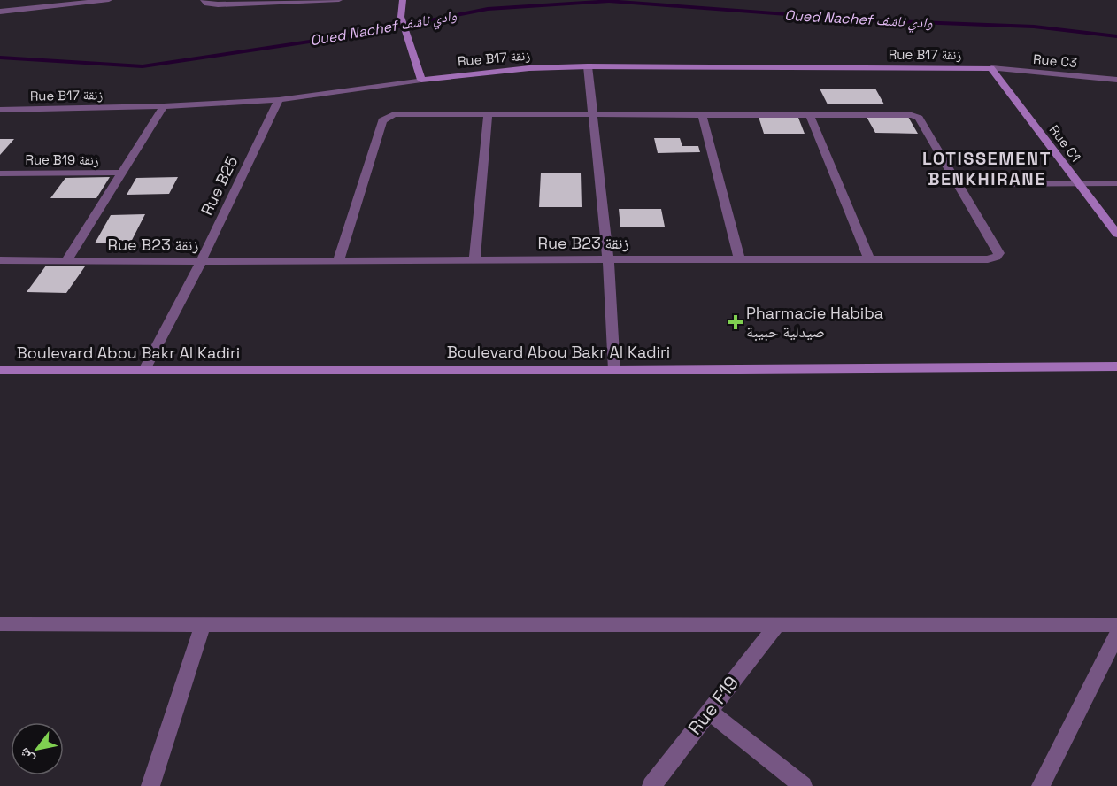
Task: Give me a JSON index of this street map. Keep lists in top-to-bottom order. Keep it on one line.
{"streets":{"main road":["Rue B17 زنقة","Rue C1","Boulevard Abou Bakr Al Kadiri"],"street":["Rue C3","Rue B19 زنقة","Rue B25","Rue B23 زنقة","Rue F19"]},"crossings":[["Rue B17 زنقة","Rue C3"],["Rue B17 زنقة","Rue C1"],["Rue B17 زنقة","Rue B25"],["Rue C3","Rue C1"],["Rue B25","Rue B23 زنقة"],["Rue B25","Boulevard Abou Bakr Al Kadiri"]],"districts":["LOTISSEMENT BENKHIRANE"],"water":["Oued Nachef وادي ناشف"],"places":{"health":["Pharmacie Habiba صيدلية حبيبة"]},"north":"bottom left"}
